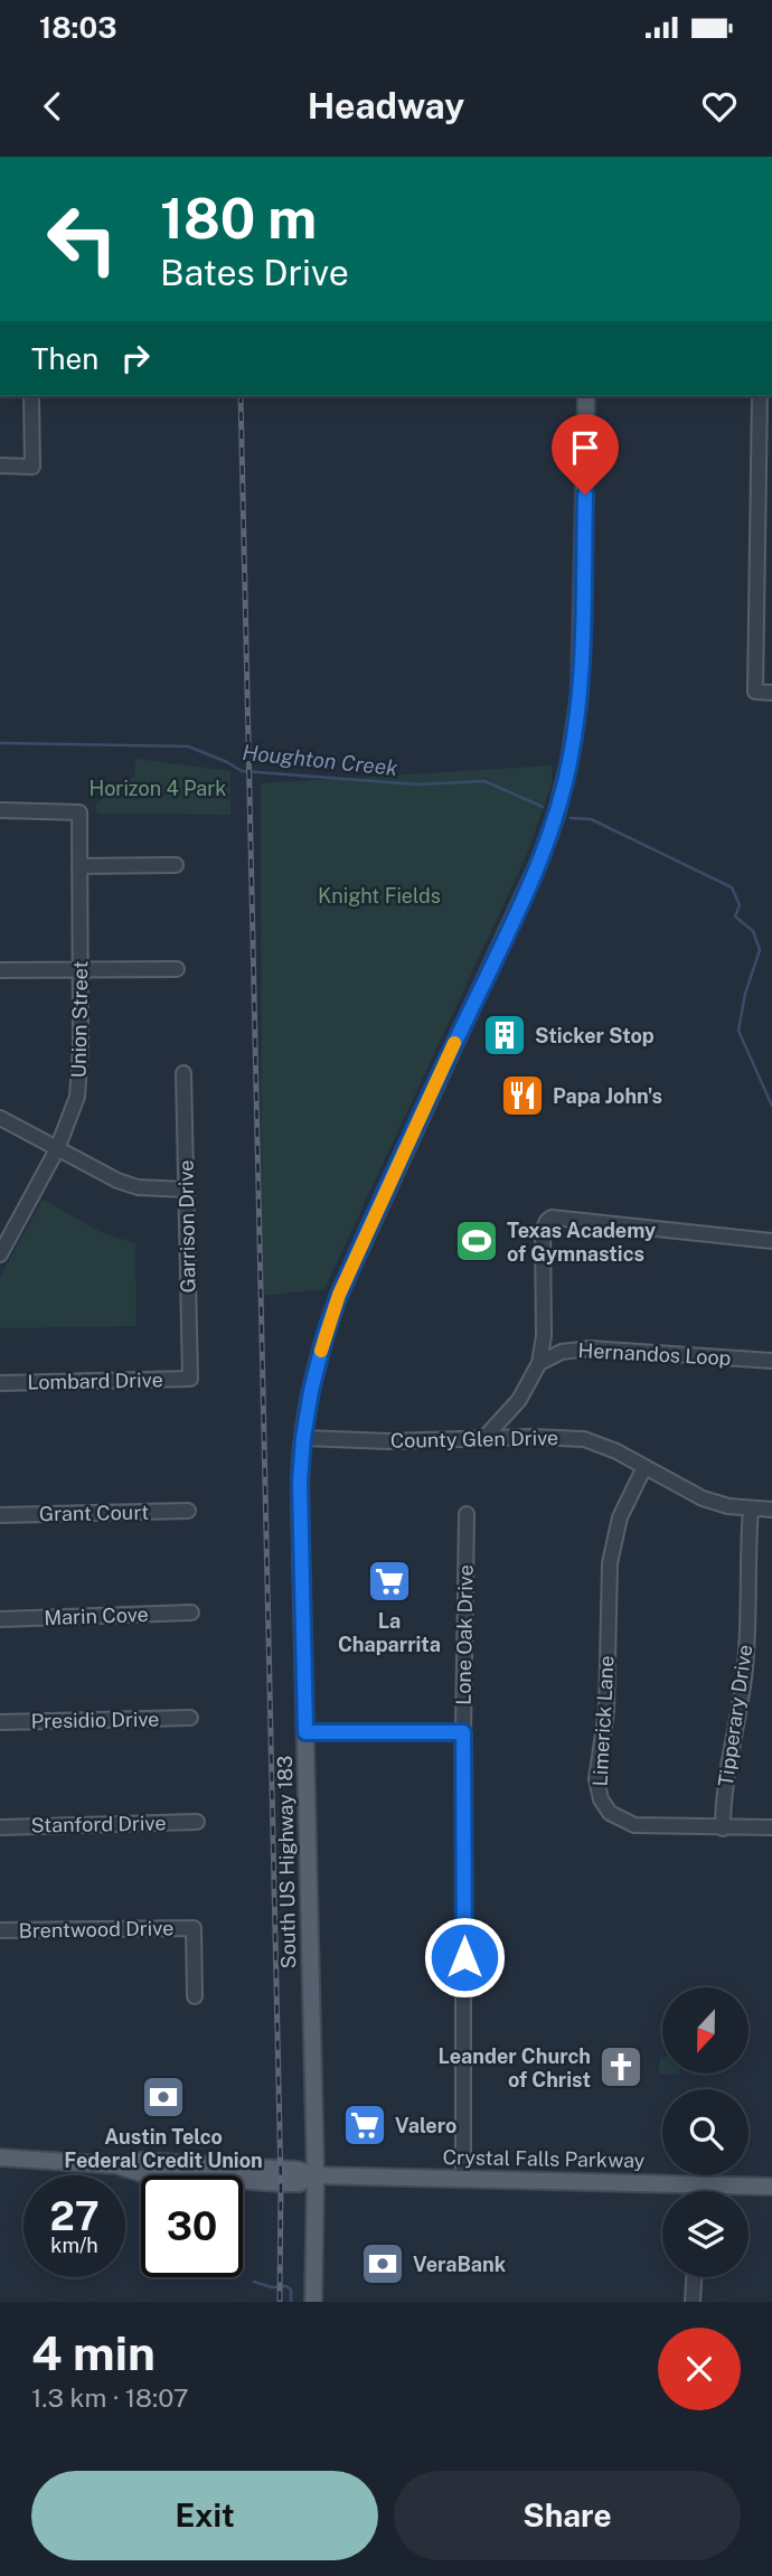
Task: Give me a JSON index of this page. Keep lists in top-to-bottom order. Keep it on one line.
{"streets":{"main road":["South US Highway 183","Crystal Falls Parkway"],"street":["Union Street","Garrison Drive","Hernandos Loop","Lombard Drive","County Glen Drive","Grant Court","Marin Cove","Lone Oak Drive","Tipperary Drive","Presidio Drive","Limerick Lane","Stanford Drive","Brentwood Drive"]},"crossings":[["Garrison Drive","Lombard Drive"],["County Glen Drive","Tipperary Drive"],["County Glen Drive","Limerick Lane"],["County Glen Drive","South US Highway 183"],["Lone Oak Drive","Crystal Falls Parkway"],["Tipperary Drive","Limerick Lane"],["South US Highway 183","Crystal Falls Parkway"]],"water":["Houghton Creek"],"parks":["Horizon 4 Park","Knight Fields"],"places":{"building":["Sticker Stop"],"restaurant":["Papa John's"],"sports":["Texas Academy of Gymnastics"],"supermarket":["La Chaparrita","Valero"],"church":["Leander Church of Christ"],"bank":["Austin Telco Federal Credit Union","VeraBank"]},"north":"bottom","page":{"status":"18:03","header":"Headway","turn":["180 m","Bates Drive"],"then":"Then","speed":"27 km/h","limit":"30","heading":["4 min","1.3 km · 18:07"],"buttons":["Exit","Share"]}}
